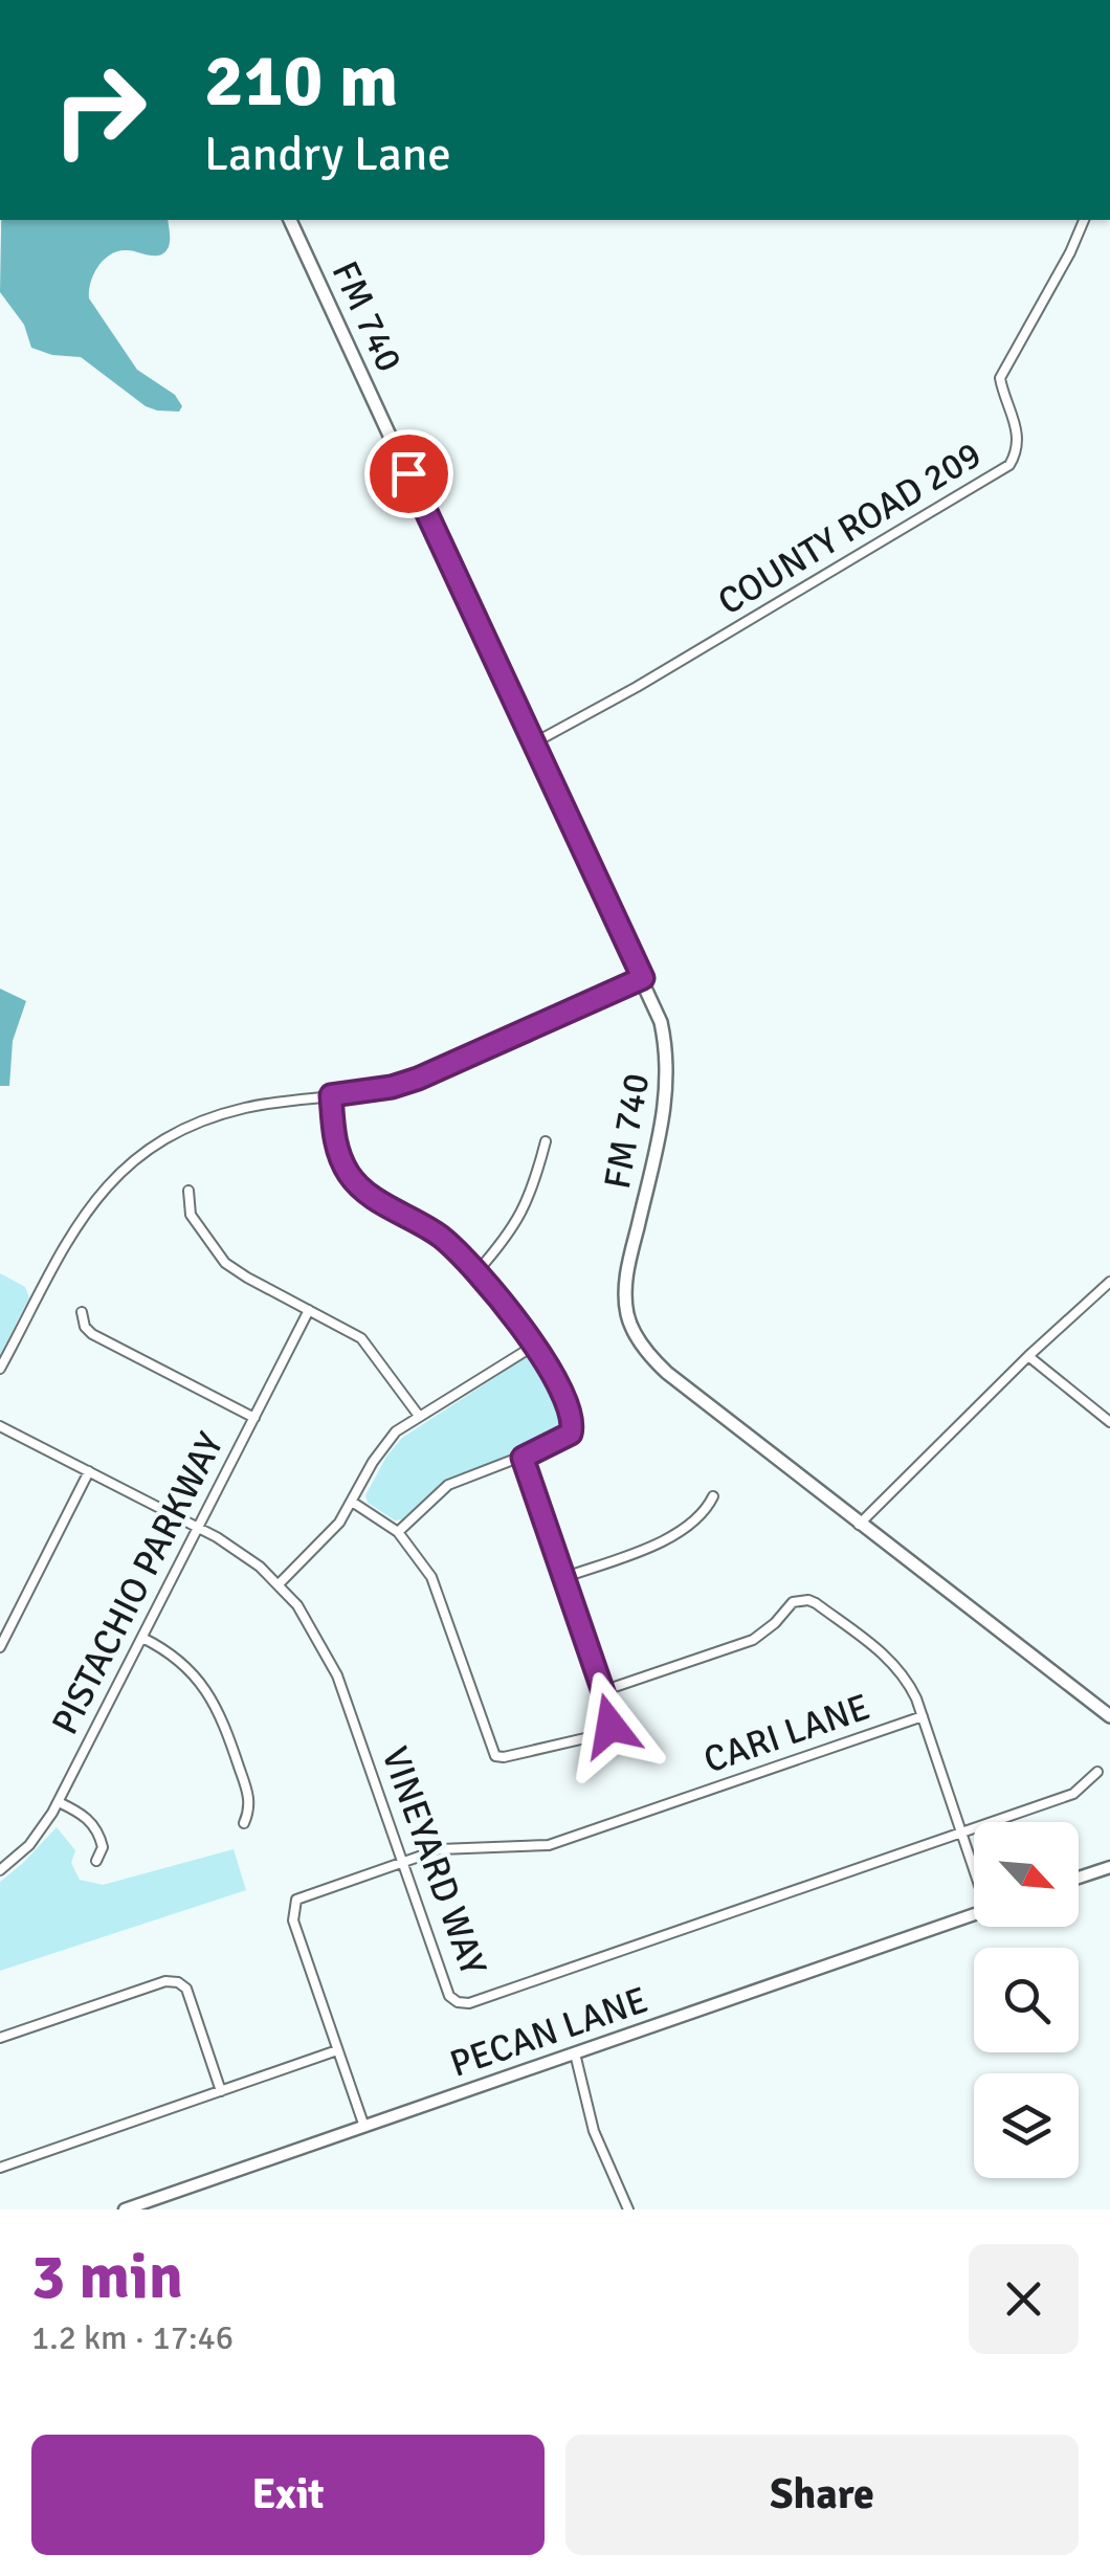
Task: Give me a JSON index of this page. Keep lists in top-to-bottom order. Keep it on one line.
{"streets":{"main road":["FM 740"],"street":["COUNTY ROAD 209","PISTACHIO PARKWAY","CARI LANE","VINEYARD WAY","PECAN LANE"]},"crossings":[["FM 740","COUNTY ROAD 209"],["PISTACHIO PARKWAY","VINEYARD WAY"],["CARI LANE","VINEYARD WAY"],["CARI LANE","PECAN LANE"]],"north":"bottom right","page":{"turn":["210 m","Landry Lane"],"heading":["3 min","1.2 km · 17:46"],"buttons":["Exit","Share"]}}
